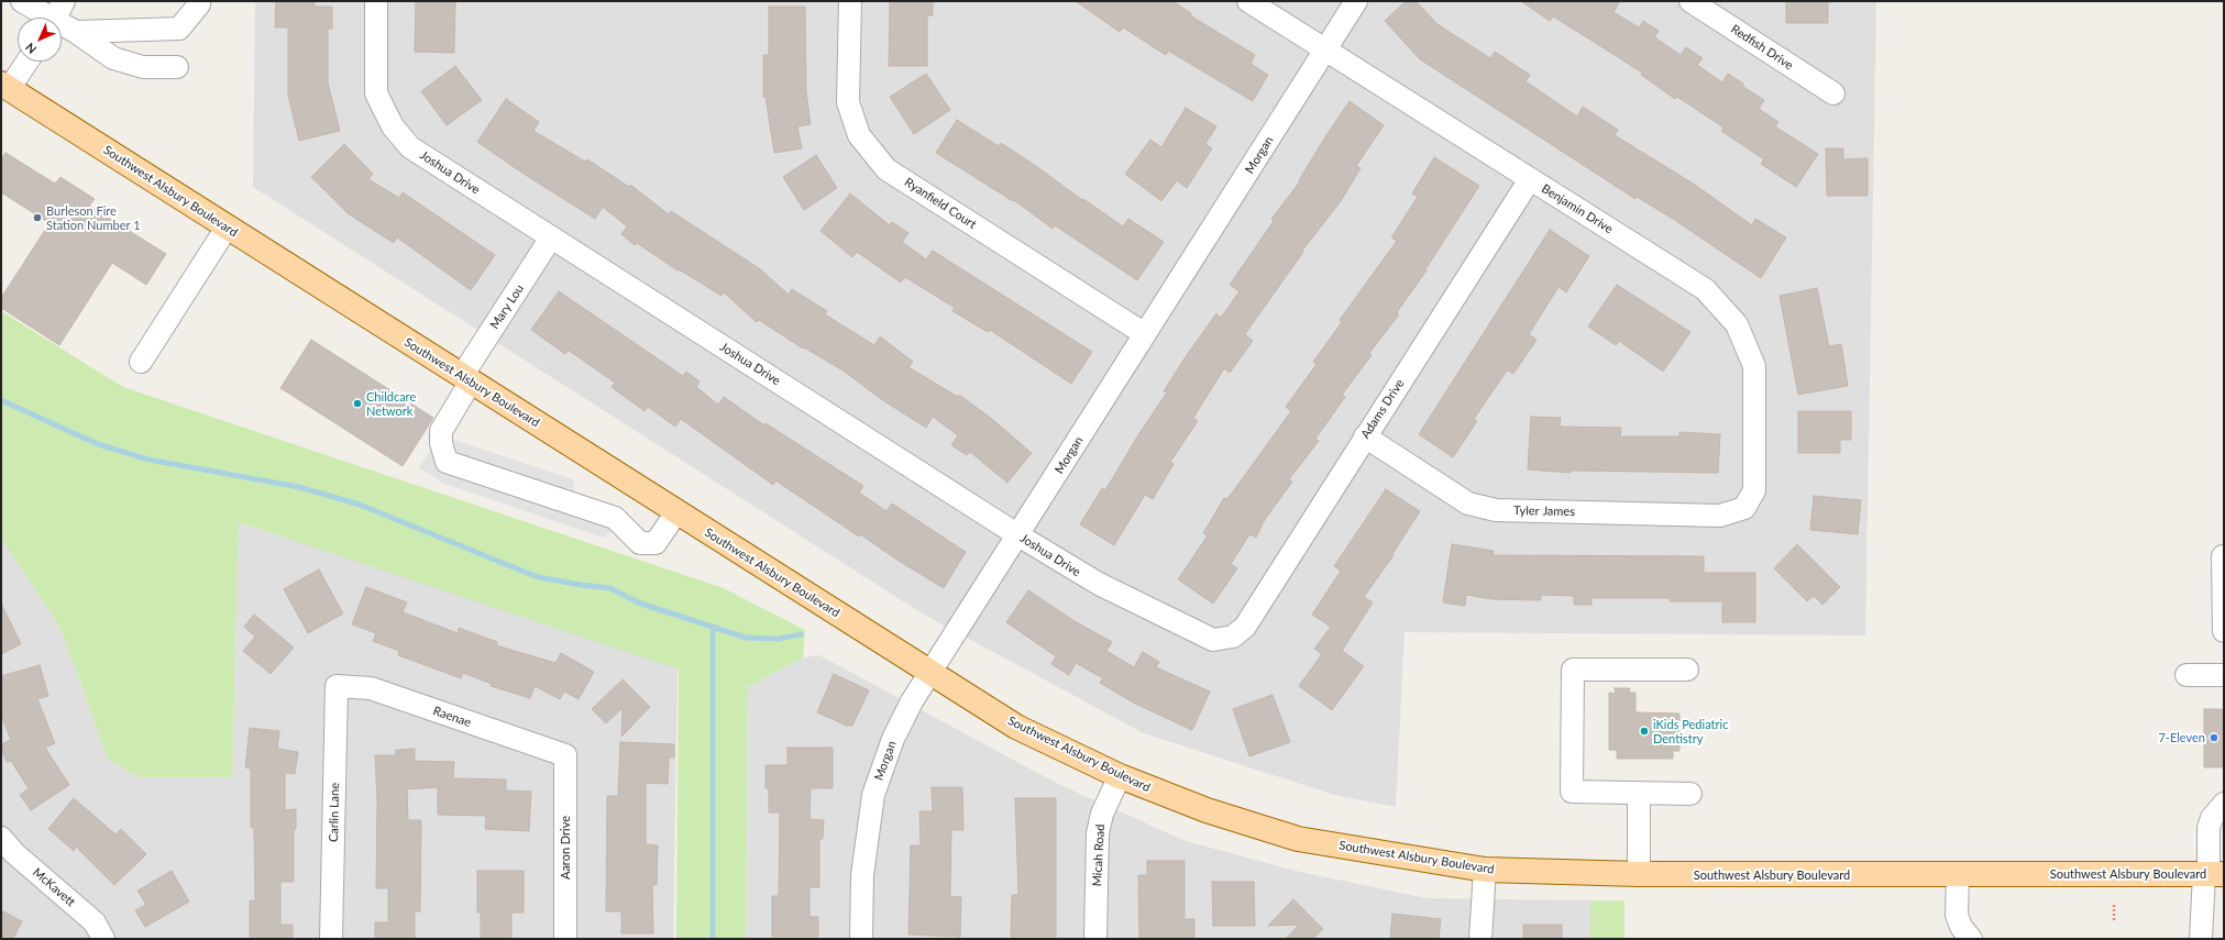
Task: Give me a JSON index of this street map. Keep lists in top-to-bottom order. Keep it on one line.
{"streets":{"main road":["Southwest Alsbury Boulevard"],"street":["Redfish Drive","Morgan","Joshua Drive","Ryanfield Court","Benjamin Drive","Mary Lou","Adams Drive","Tyler James","Raenae","Carlin Lane","Aaron Drive","Micah Road","McKavett"]},"crossings":[["Morgan","Joshua Drive"],["Morgan","Southwest Alsbury Boulevard"],["Morgan","Ryanfield Court"],["Morgan","Benjamin Drive"],["Joshua Drive","Mary Lou"],["Joshua Drive","Adams Drive"],["Southwest Alsbury Boulevard","Mary Lou"],["Southwest Alsbury Boulevard","Micah Road"],["Benjamin Drive","Adams Drive"],["Benjamin Drive","Tyler James"],["Adams Drive","Tyler James"],["Raenae","Carlin Lane"],["Raenae","Aaron Drive"]],"places":["Burleson Fire Station Number 1","Childcare Network","iKids Pediatric Dentistry","7-Eleven"],"north":"bottom left"}
